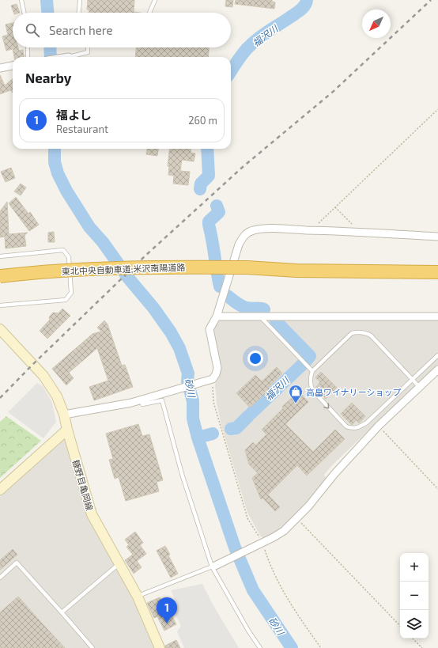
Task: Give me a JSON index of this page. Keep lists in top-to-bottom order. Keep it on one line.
{"streets":{"highway":["東北中央自動車道;米沢南陽道路"],"main road":["糠野目亀岡線"]},"water":["福沢川","砂川"],"places":{"shop":["高畠ワイナリーショップ"]},"north":"bottom left","page":{"search":"Search here","heading":"Nearby","list":[{"mark":"1","name":"福よし","note":"Restaurant","value":"260 m"}],"map_buttons":["+","−"],"pins":"1"}}
